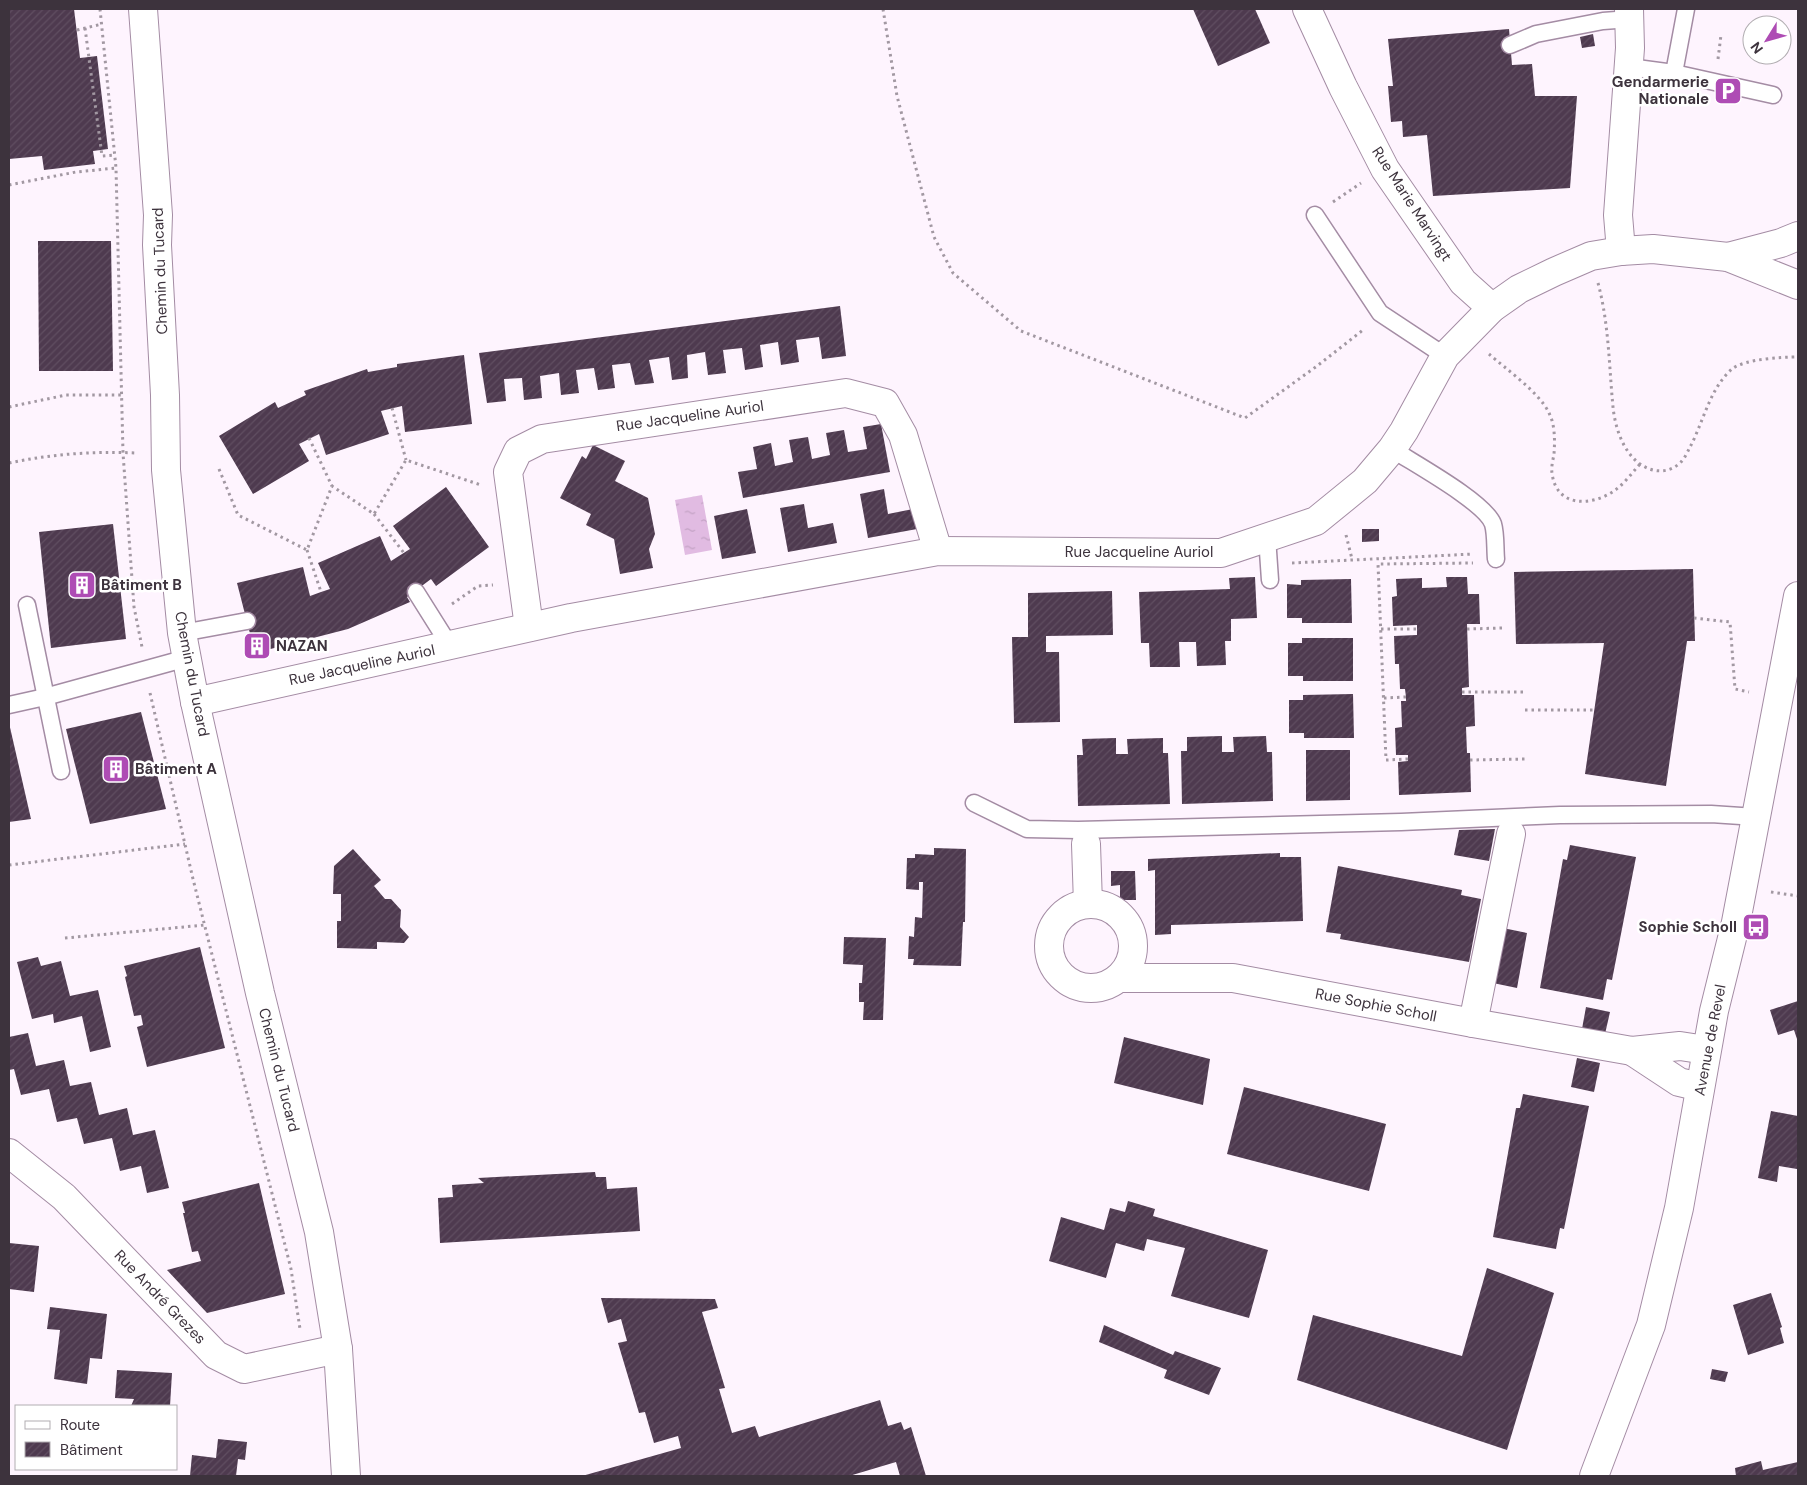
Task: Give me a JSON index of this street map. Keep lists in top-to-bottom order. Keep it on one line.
{"streets":{"street":["Rue Marie Marvingt","Chemin du Tucard","Rue Jacqueline Auriol","Rue Sophie Scholl","Avenue de Revel","Rue André Grezes"]},"crossings":[["Rue Marie Marvingt","Rue Jacqueline Auriol"],["Chemin du Tucard","Rue Jacqueline Auriol"],["Chemin du Tucard","Rue André Grezes"],["Rue Sophie Scholl","Avenue de Revel"]],"places":{"parking":["Gendarmerie Nationale"],"building":["Bâtiment B","NAZAN","Bâtiment A"],"bus stop":["Sophie Scholl"]},"legend":["Route","Bâtiment"],"north":"bottom left"}
